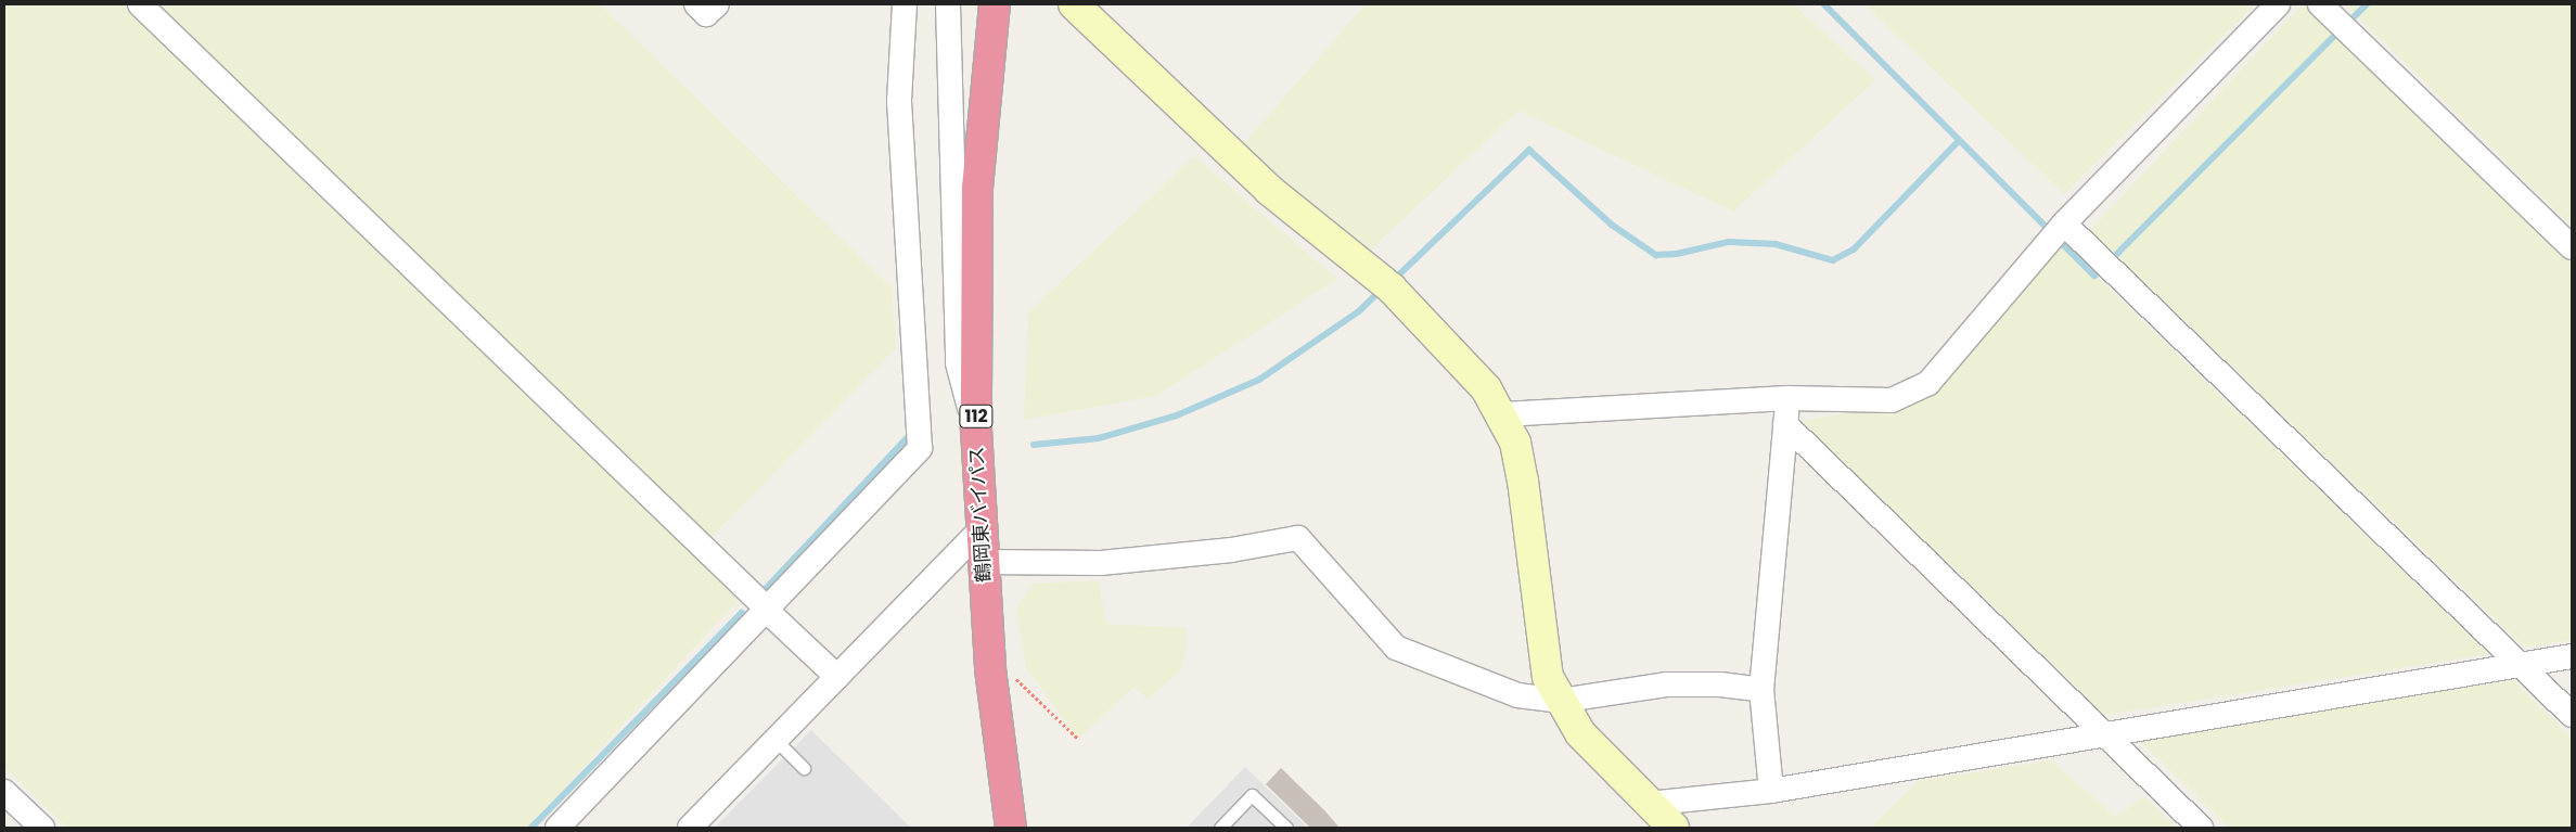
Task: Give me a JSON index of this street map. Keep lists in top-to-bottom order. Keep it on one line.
{"streets":{"highway":["112","鶴岡東バイパス"]}}
